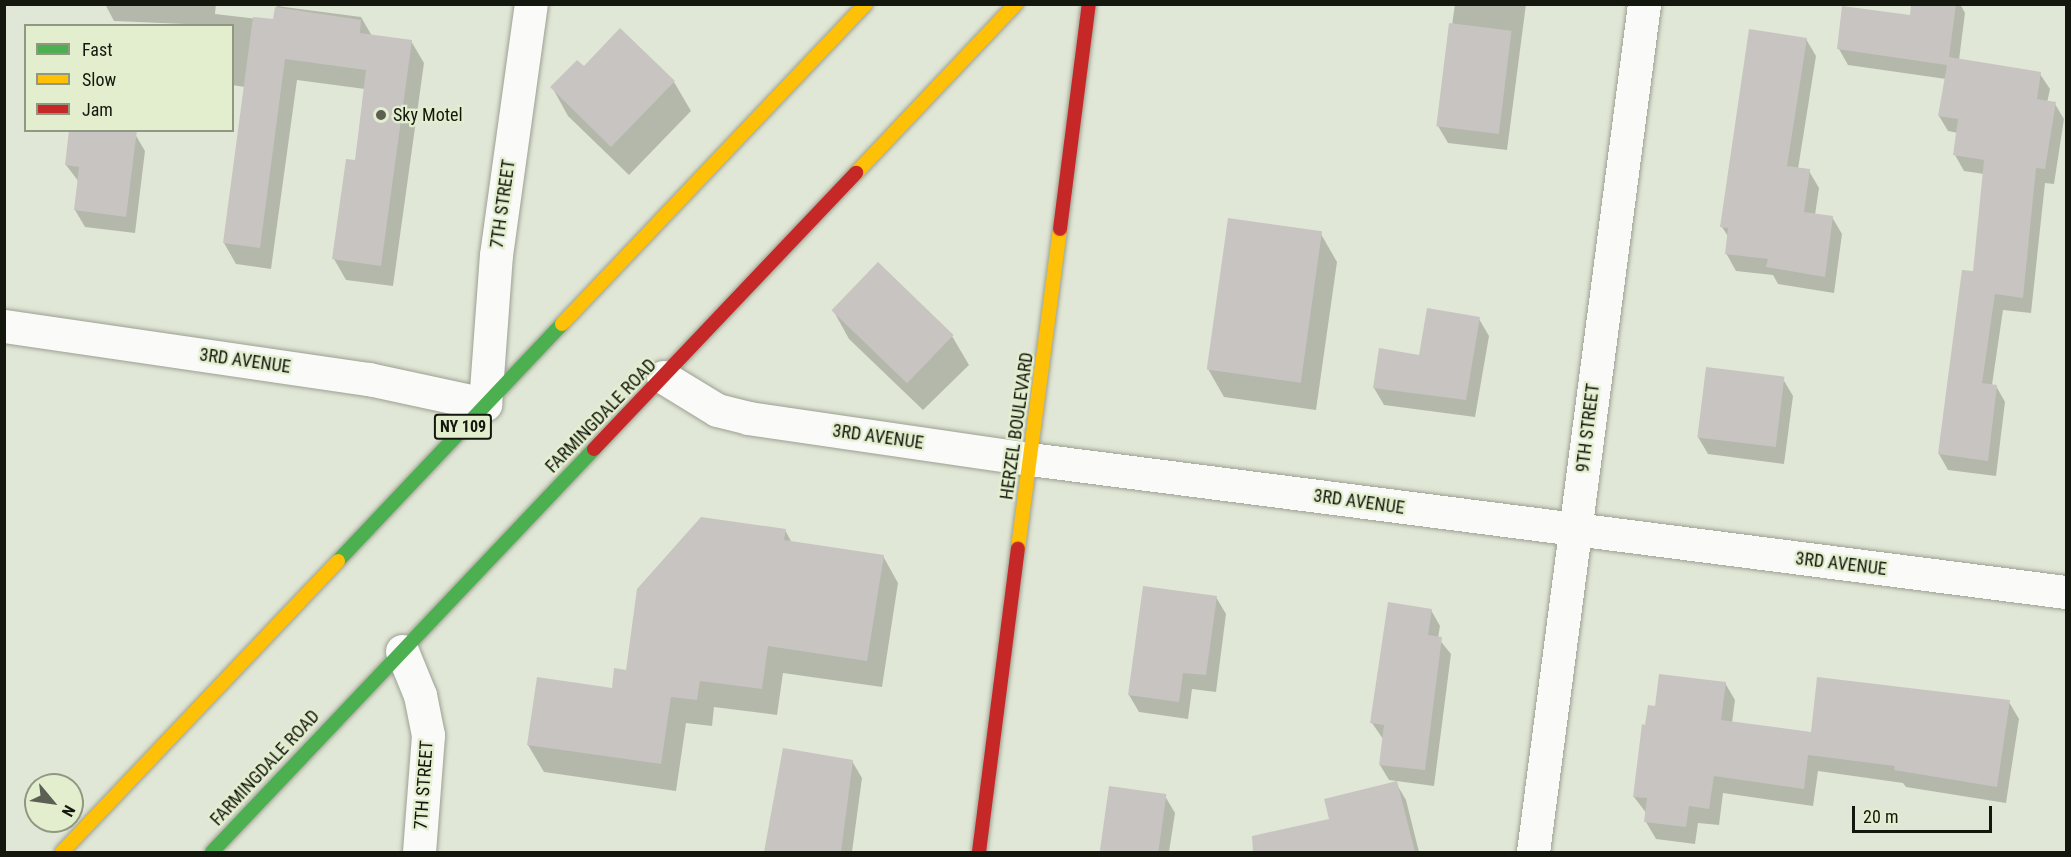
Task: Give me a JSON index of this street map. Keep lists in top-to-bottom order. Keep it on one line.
{"streets":{"main road":["FARMINGDALE ROAD","HERZEL BOULEVARD","NY 109"],"street":["7TH STREET","3RD AVENUE","9TH STREET"]},"crossings":[["7TH STREET","3RD AVENUE"],["7TH STREET","FARMINGDALE ROAD"],["7TH STREET","NY 109"],["3RD AVENUE","FARMINGDALE ROAD"],["3RD AVENUE","HERZEL BOULEVARD"],["3RD AVENUE","NY 109"],["3RD AVENUE","9TH STREET"]],"places":["Sky Motel"],"legend":["Fast","Slow","Jam"],"scale_bar":"20 m","north":"bottom right"}
